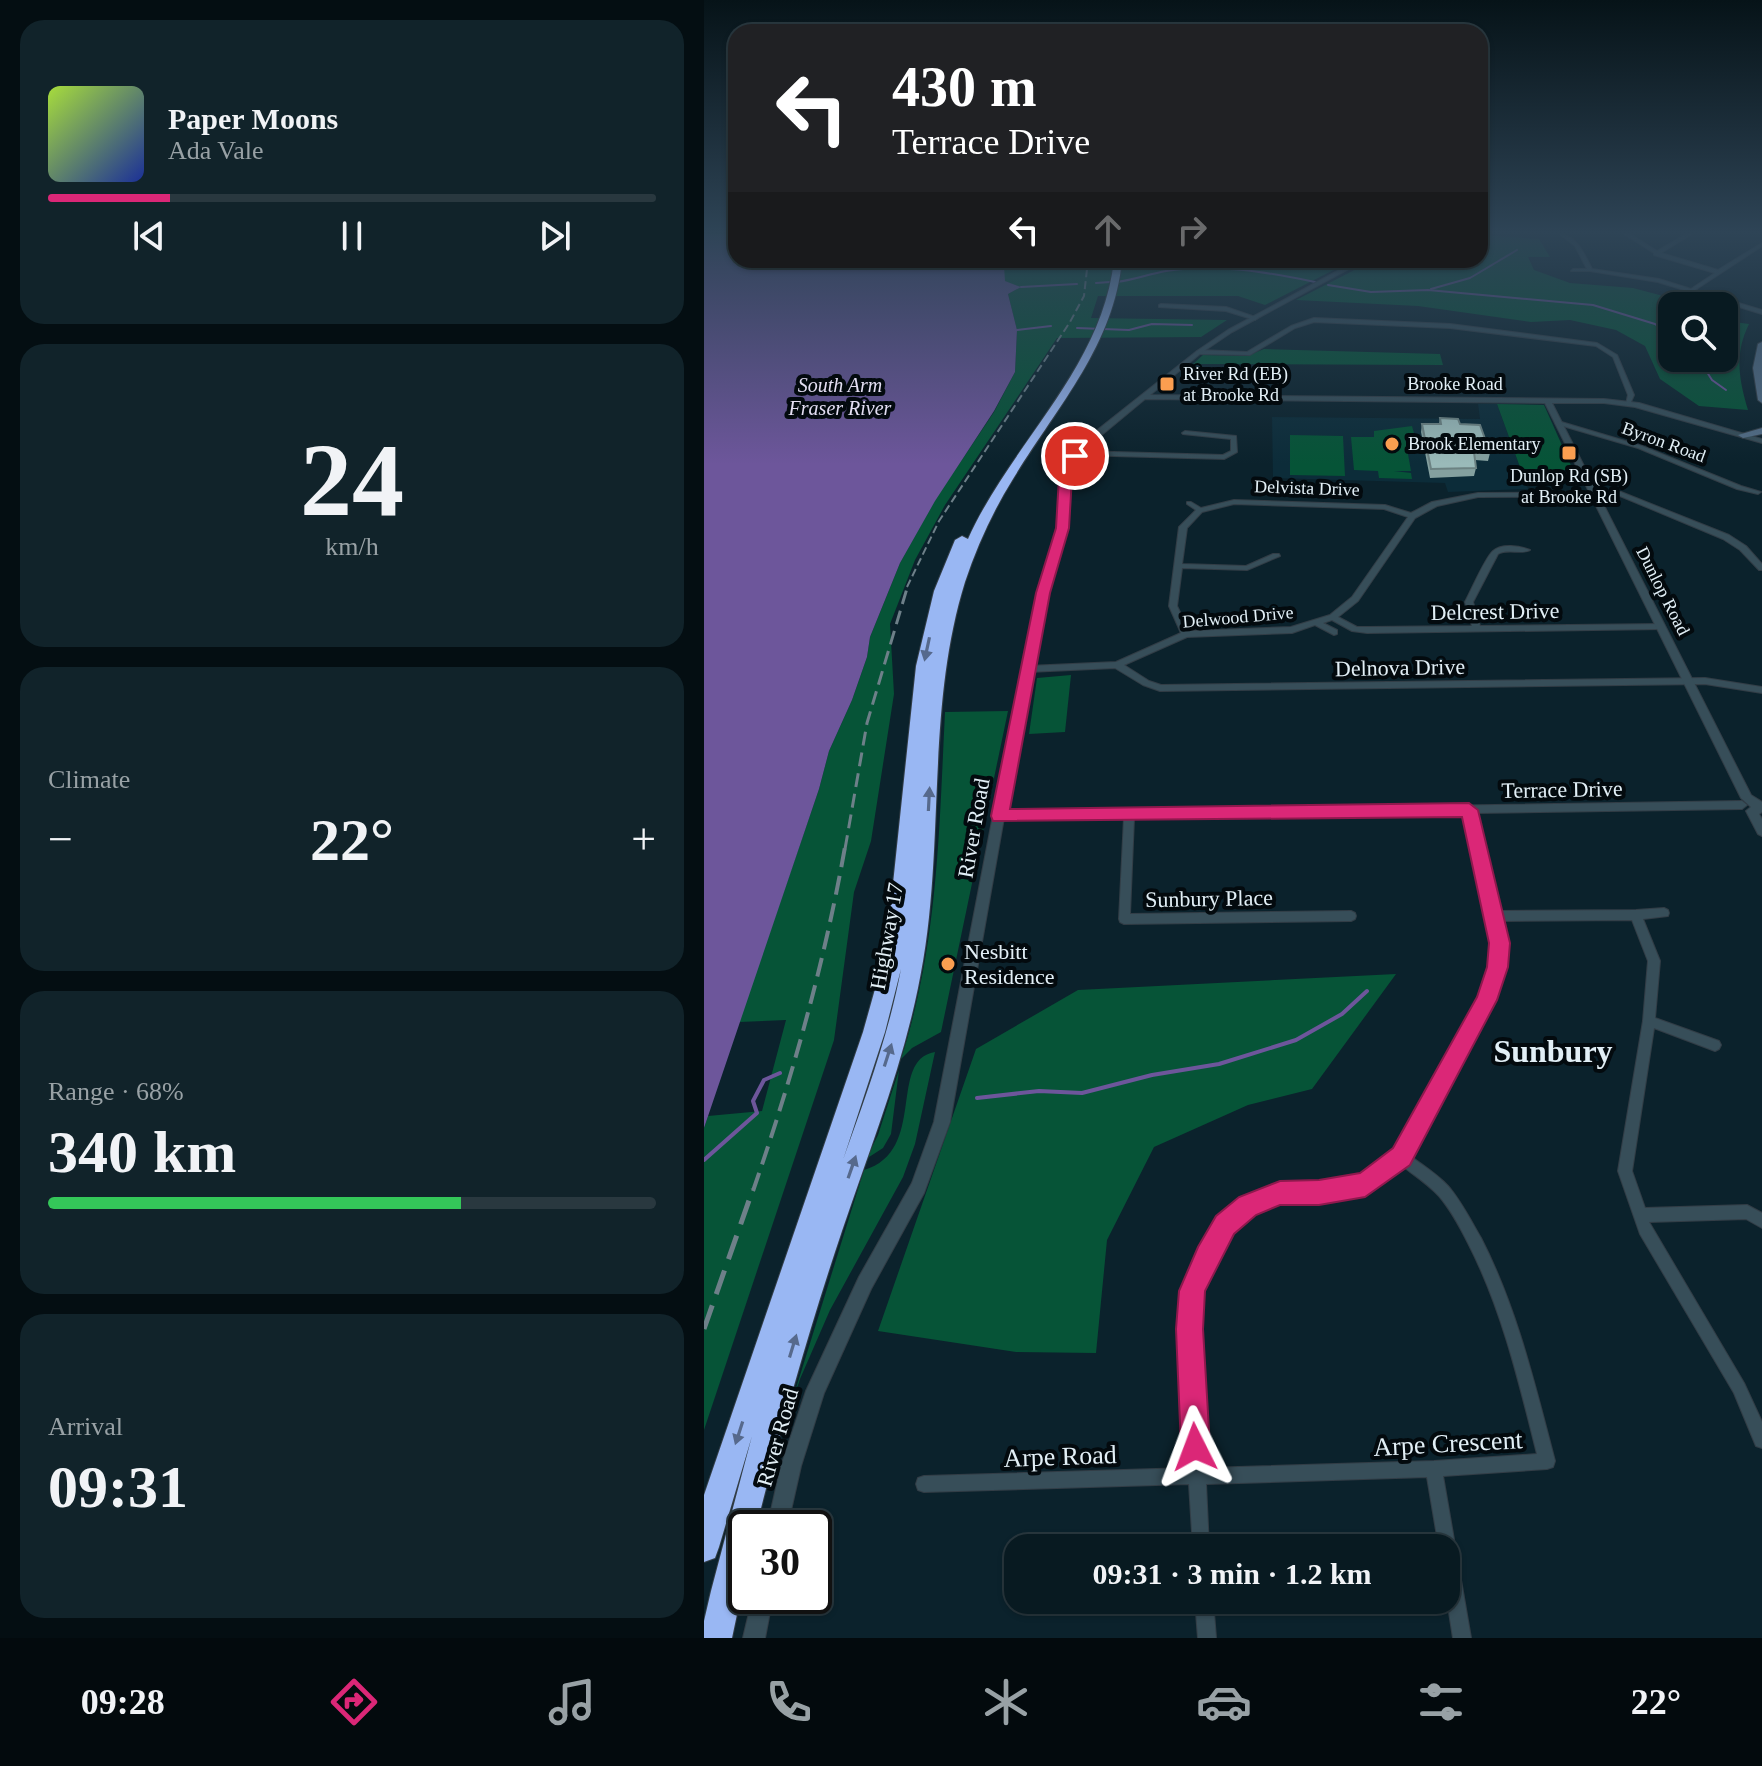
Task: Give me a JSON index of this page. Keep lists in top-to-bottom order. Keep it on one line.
{"streets":{"highway":["Highway 17"],"street":["Brooke Road","Byron Road","Delvista Drive","Dunlop Road","Delcrest Drive","Delwood Drive","Delnova Drive","Terrace Drive","River Road","Sunbury Place","Arpe Crescent","Arpe Road"]},"crossings":[["Brooke Road","Dunlop Road"],["Byron Road","Dunlop Road"],["Delvista Drive","Delwood Drive"],["Dunlop Road","Delcrest Drive"],["Dunlop Road","Delnova Drive"],["Dunlop Road","Terrace Drive"],["Delcrest Drive","Delwood Drive"],["Delwood Drive","Delnova Drive"],["Delwood Drive","River Road"],["Terrace Drive","River Road"],["Terrace Drive","Sunbury Place"],["Arpe Crescent","Arpe Road"]],"districts":["Sunbury"],"water":["South Arm Fraser River"],"places":{"transit":["River Rd (EB) at Brooke Rd","Dunlop Rd (SB) at Brooke Rd"],"other":["Brook Elementary","Nesbitt Residence"]},"page":{"turn":["430 m","Terrace Drive"],"song":["Paper Moons","Ada Vale"],"tile":[["24","km/h"],"Climate",["Range · 68%","340 km"],["Arrival","09:31"]],"heat":["−","22°","+"],"limit":"30","trip":"09:31 · 3 min · 1.2 km","tabs":["09:28","22°"]}}
